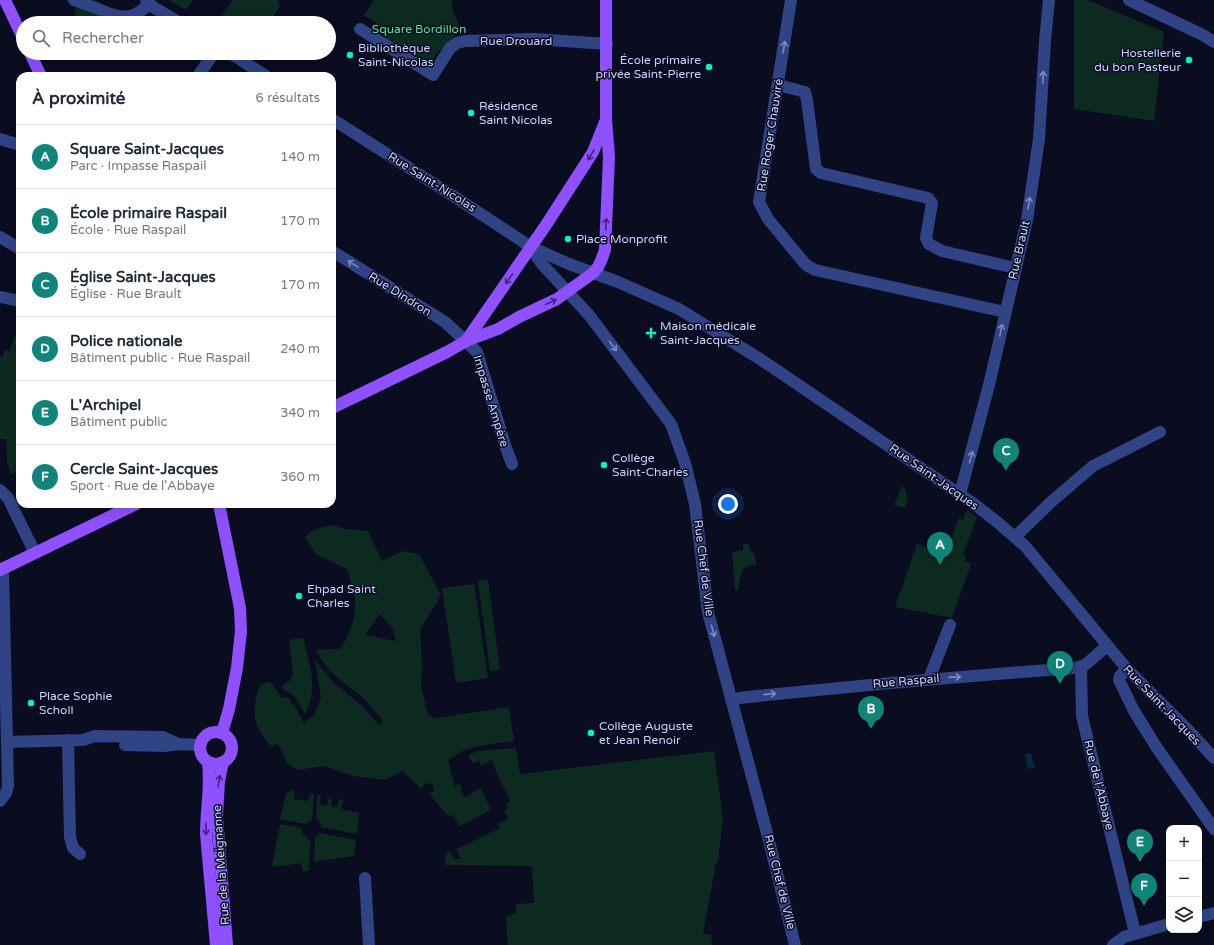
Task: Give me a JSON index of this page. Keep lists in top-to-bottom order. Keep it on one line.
{"streets":{"main road":["Rue de la Meignanne"],"street":["Rue Drouard","Rue Roger Chauviré","Rue Saint-Nicolas","Rue Brault","Rue Dindron","Impasse Ampère","Rue Saint-Jacques","Rue Chef de Ville","Rue Raspail","Rue de l'Abbaye"]},"crossings":[["Rue Roger Chauviré","Rue Brault"],["Rue Brault","Rue Saint-Jacques"],["Rue Dindron","Impasse Ampère"],["Rue Chef de Ville","Rue Raspail"],["Rue Raspail","Rue de l'Abbaye"]],"one_way":["Rue Brault","Rue Dindron","Rue Chef de Ville","Rue Raspail"],"parks":["Square Bordillon"],"places":{"other":["Bibliothèque Saint-Nicolas","Hostellerie du bon Pasteur","École primaire privée Saint-Pierre","Résidence Saint Nicolas","Place Monprofit","Collège Saint-Charles","Ehpad Saint Charles","Place Sophie Scholl","Collège Auguste et Jean Renoir"],"health":["Maison médicale Saint-Jacques"]},"page":{"search":"Rechercher","heading":["À proximité","6 résultats"],"list":[{"mark":"A","name":"Square Saint-Jacques","note":"Parc · Impasse Raspail","value":"140 m"},{"mark":"B","name":"École primaire Raspail","note":"École · Rue Raspail","value":"170 m"},{"mark":"C","name":"Église Saint-Jacques","note":"Église · Rue Brault","value":"170 m"},{"mark":"D","name":"Police nationale","note":"Bâtiment public · Rue Raspail","value":"240 m"},{"mark":"E","name":"L'Archipel","note":"Bâtiment public","value":"340 m"},{"mark":"F","name":"Cercle Saint-Jacques","note":"Sport · Rue de l'Abbaye","value":"360 m"}],"pins":["C","A","D","B","E","F"],"map_buttons":["+","−"]}}
